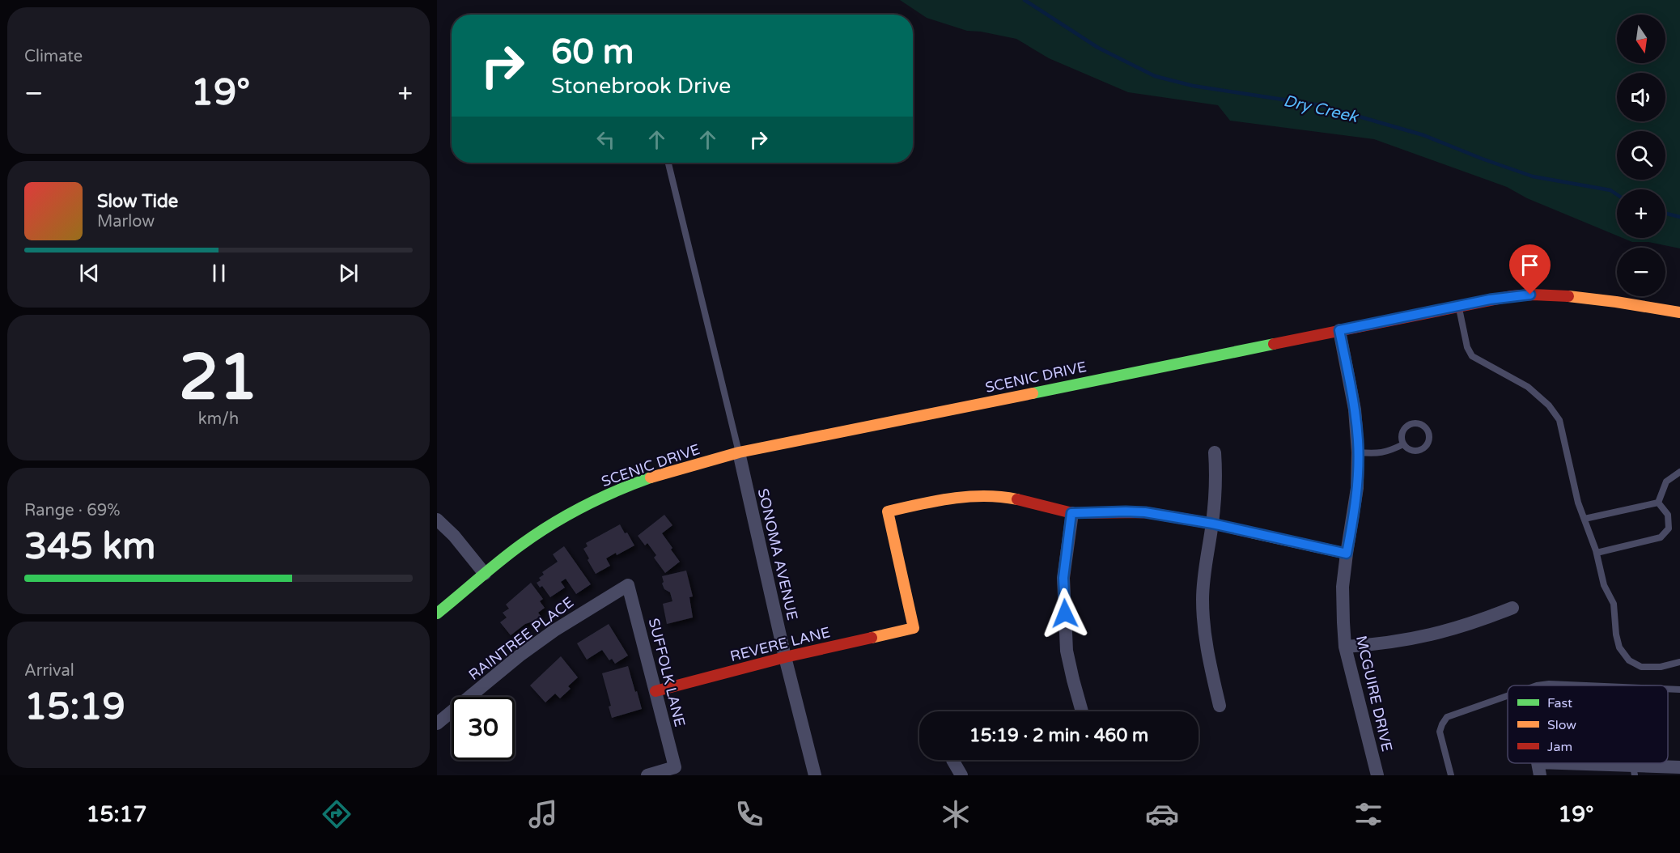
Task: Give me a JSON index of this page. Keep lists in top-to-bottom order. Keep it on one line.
{"streets":{"main road":["SCENIC DRIVE","REVERE LANE"],"street":["SONOMA AVENUE","RAINTREE PLACE","SUFFOLK LANE","MCGUIRE DRIVE"]},"crossings":[["SCENIC DRIVE","SONOMA AVENUE"],["SCENIC DRIVE","MCGUIRE DRIVE"],["SONOMA AVENUE","REVERE LANE"],["RAINTREE PLACE","SUFFOLK LANE"],["REVERE LANE","SUFFOLK LANE"]],"water":["Dry Creek"],"legend":["Fast","Slow","Jam"],"north":"bottom","page":{"tile":["Climate",["21","km/h"],["Range · 69%","345 km"],["Arrival","15:19"]],"map_buttons":["+","−"],"turn":["60 m","Stonebrook Drive"],"heat":["−","19°","+"],"song":["Slow Tide","Marlow"],"limit":"30","trip":"15:19 · 2 min · 460 m","tabs":["15:17","19°"]}}
